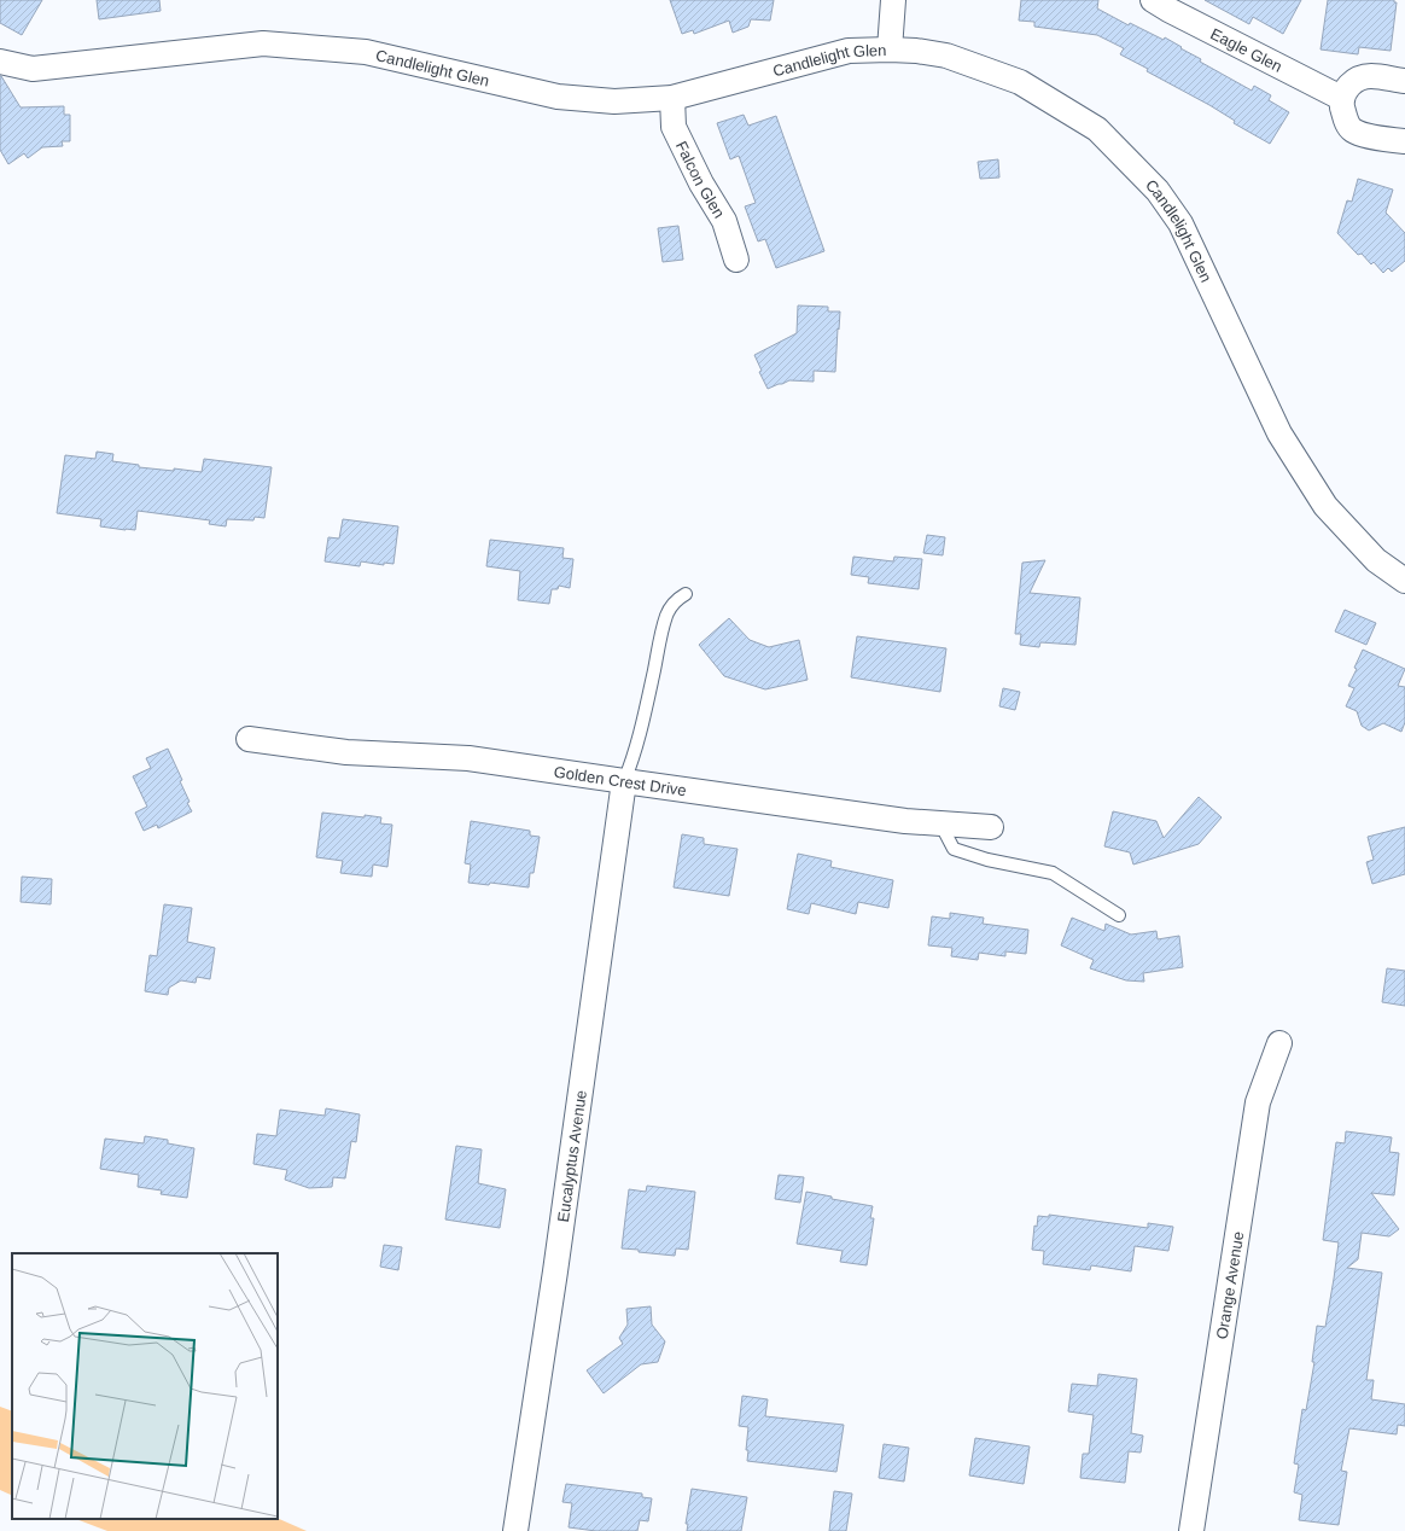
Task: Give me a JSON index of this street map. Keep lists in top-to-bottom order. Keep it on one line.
{"streets":{"street":["Eagle Glen","Candlelight Glen","Falcon Glen","Golden Crest Drive","Eucalyptus Avenue","Orange Avenue"]},"crossings":[["Candlelight Glen","Falcon Glen"],["Golden Crest Drive","Eucalyptus Avenue"]]}
